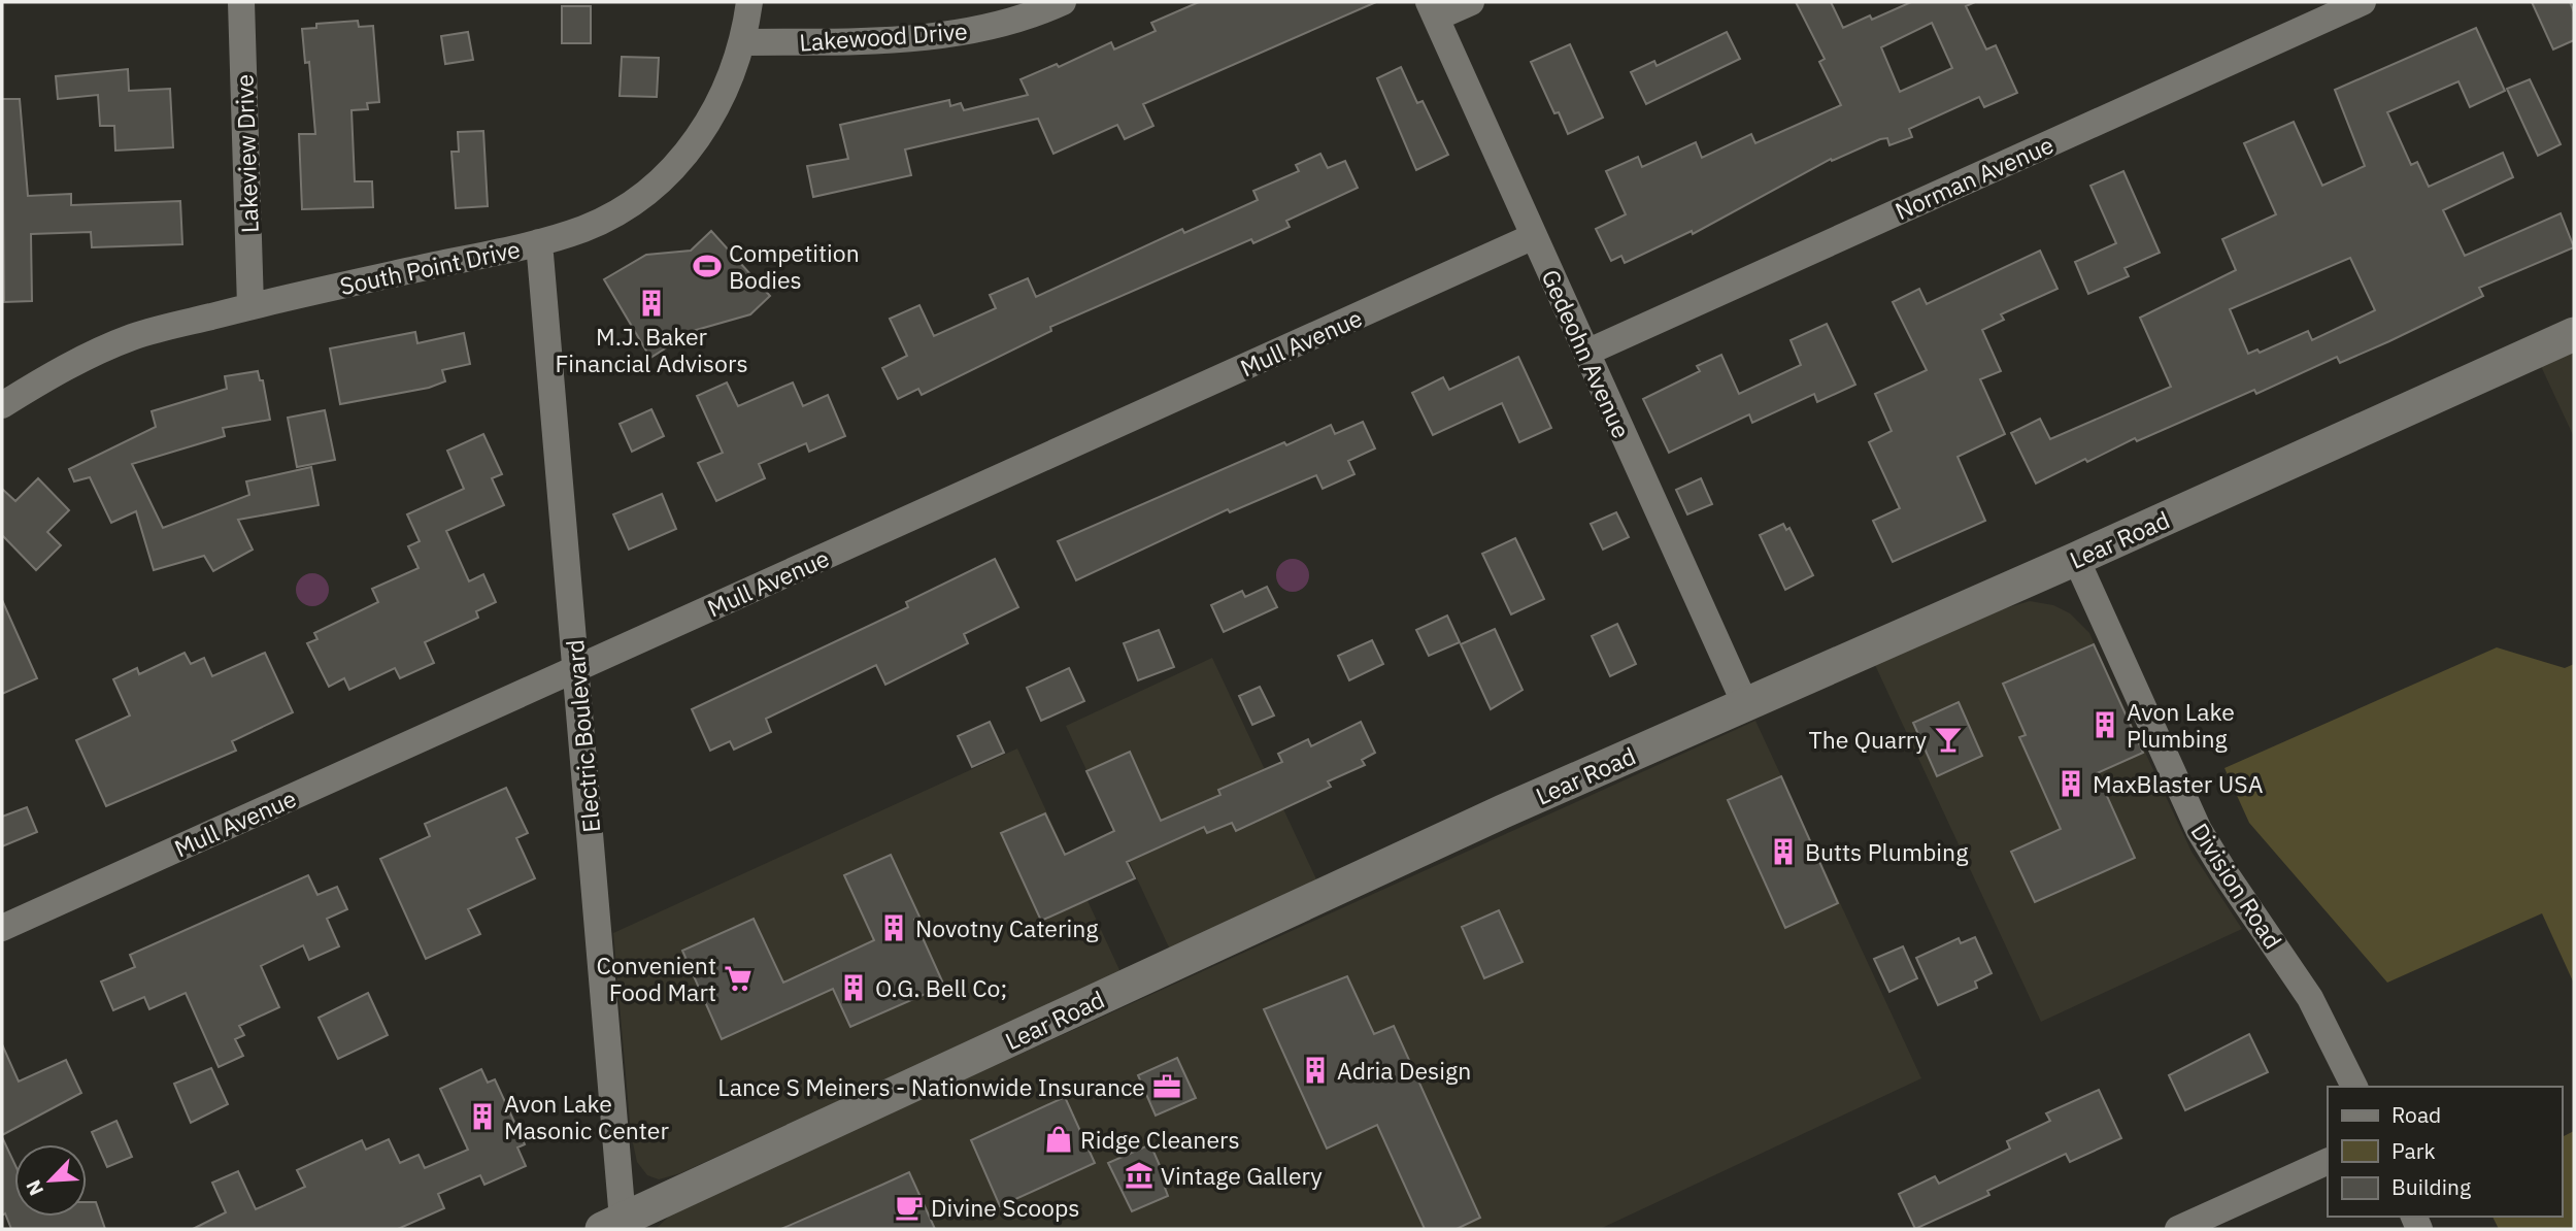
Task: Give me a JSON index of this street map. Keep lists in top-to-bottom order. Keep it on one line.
{"streets":{"street":["Lakewood Drive","Lakeview Drive","Norman Avenue","South Point Drive","Mull Avenue","Gedeohn Avenue","Lear Road","Electric Boulevard","Division Road"]},"crossings":[["Lakewood Drive","South Point Drive"],["Lakeview Drive","South Point Drive"],["Norman Avenue","Gedeohn Avenue"],["South Point Drive","Electric Boulevard"],["Mull Avenue","Gedeohn Avenue"],["Mull Avenue","Electric Boulevard"],["Gedeohn Avenue","Lear Road"],["Lear Road","Electric Boulevard"],["Lear Road","Division Road"]],"places":{"sports":["Competition Bodies"],"building":["M.J. Baker Financial Advisors","Avon Lake Plumbing","MaxBlaster USA","Butts Plumbing","Novotny Catering","O.G. Bell Co;","Adria Design","Avon Lake Masonic Center"],"bar":["The Quarry"],"supermarket":["Convenient Food Mart"],"office":["Lance S Meiners - Nationwide Insurance"],"shop":["Ridge Cleaners"],"museum":["Vintage Gallery"],"cafe":["Divine Scoops"]},"legend":["Road","Park","Building"],"north":"bottom left"}
